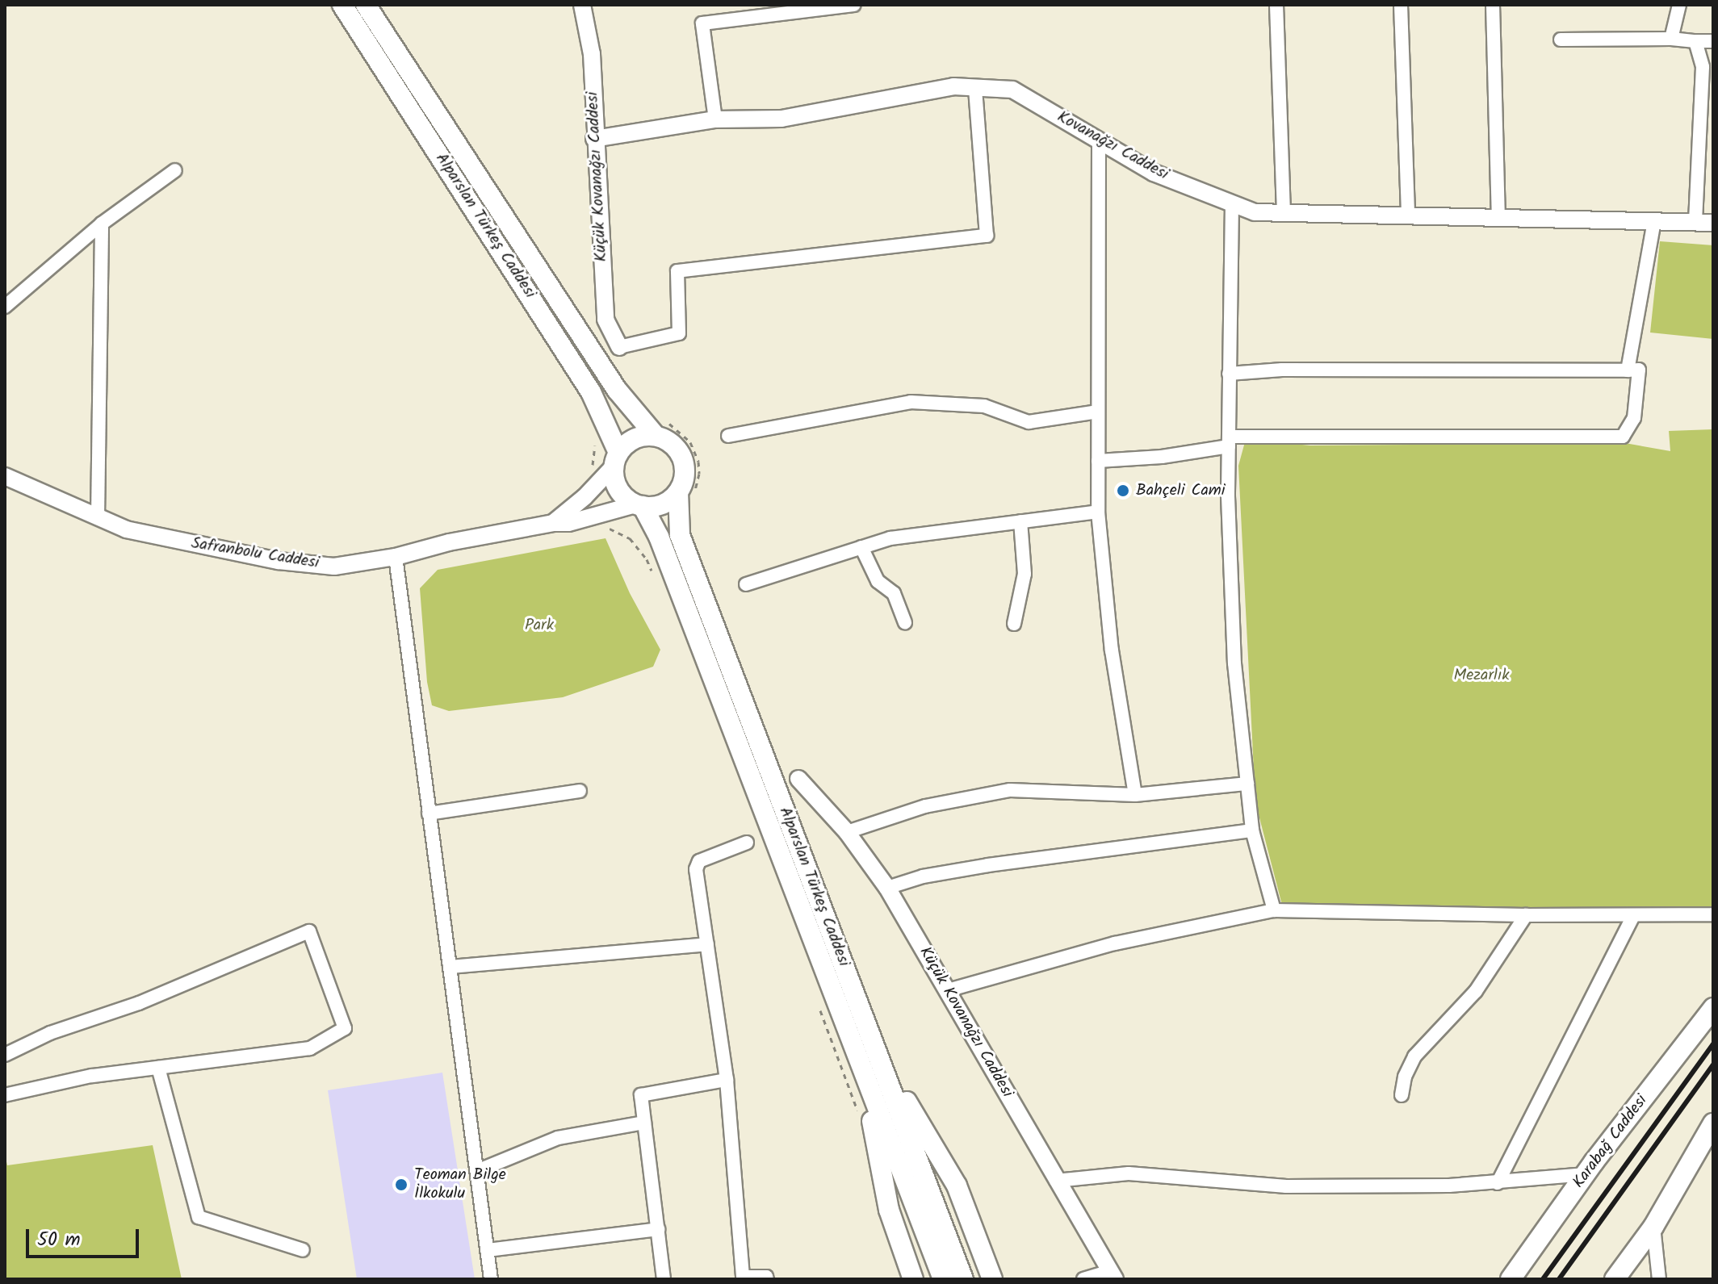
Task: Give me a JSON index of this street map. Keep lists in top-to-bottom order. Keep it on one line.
{"streets":{"main road":["Alparslan Türkeş Caddesi","Karabağ Caddesi"],"street":["Kovanağzı Caddesi","Küçük Kovanağzı Caddesi","Safranbolu Caddesi"]},"crossings":[["Kovanağzı Caddesi","Küçük Kovanağzı Caddesi"],["Alparslan Türkeş Caddesi","Safranbolu Caddesi"]],"parks":["Park","Mezarlık"],"places":["Bahçeli Cami","Teoman Bilge İlkokulu"],"scale_bar":"50 m"}
